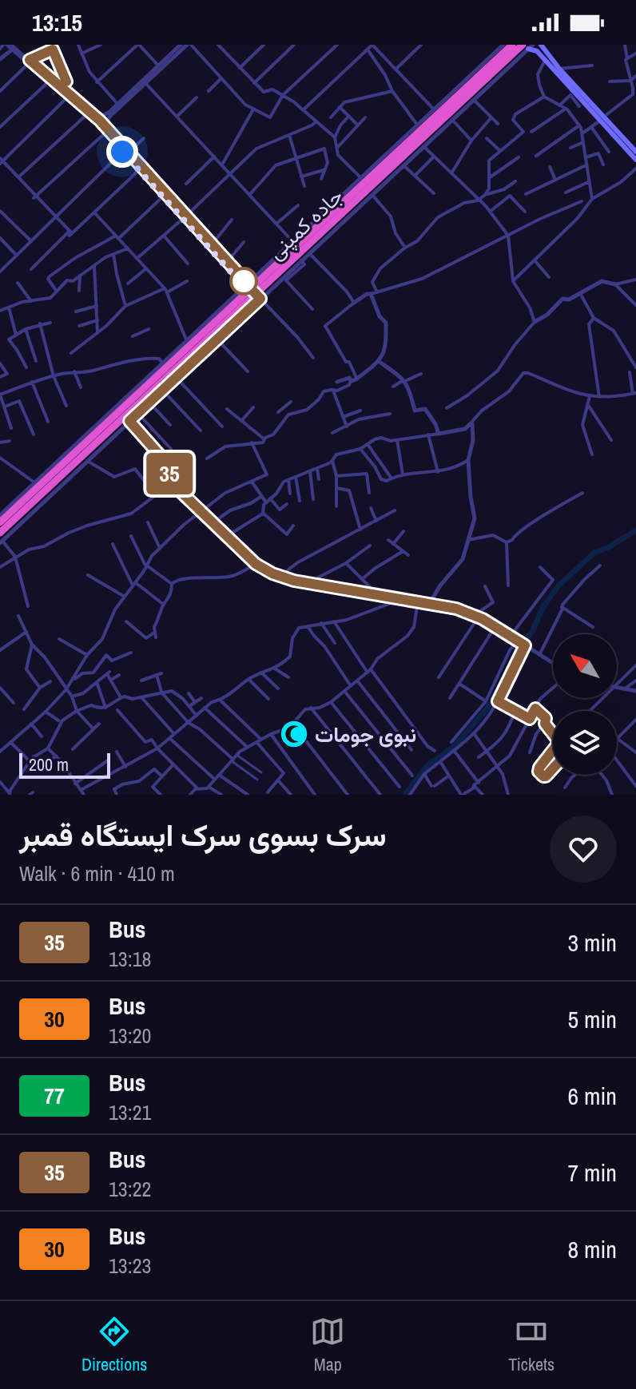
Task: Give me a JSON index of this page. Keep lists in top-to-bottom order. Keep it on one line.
{"streets":{"highway":["جاده کمپنی"]},"places":{"mosque":["نبوی جومات"]},"lines":["bus line 35"],"scale_bar":"200 m","north":"top left","page":{"status":"13:15","on_map":"35","scale":"200 m","heading":["سرک بسوی سرک ایستگاه قمبر","Walk · 6 min · 410 m"],"list":[{"mark":"35","name":"Bus","note":"13:18","value":"3 min"},{"mark":"30","name":"Bus","note":"13:20","value":"5 min"},{"mark":"77","name":"Bus","note":"13:21","value":"6 min"},{"mark":"35","name":"Bus","note":"13:22","value":"7 min"},{"mark":"30","name":"Bus","note":"13:23","value":"8 min"}],"tabs":["Directions","Map","Tickets"]}}
